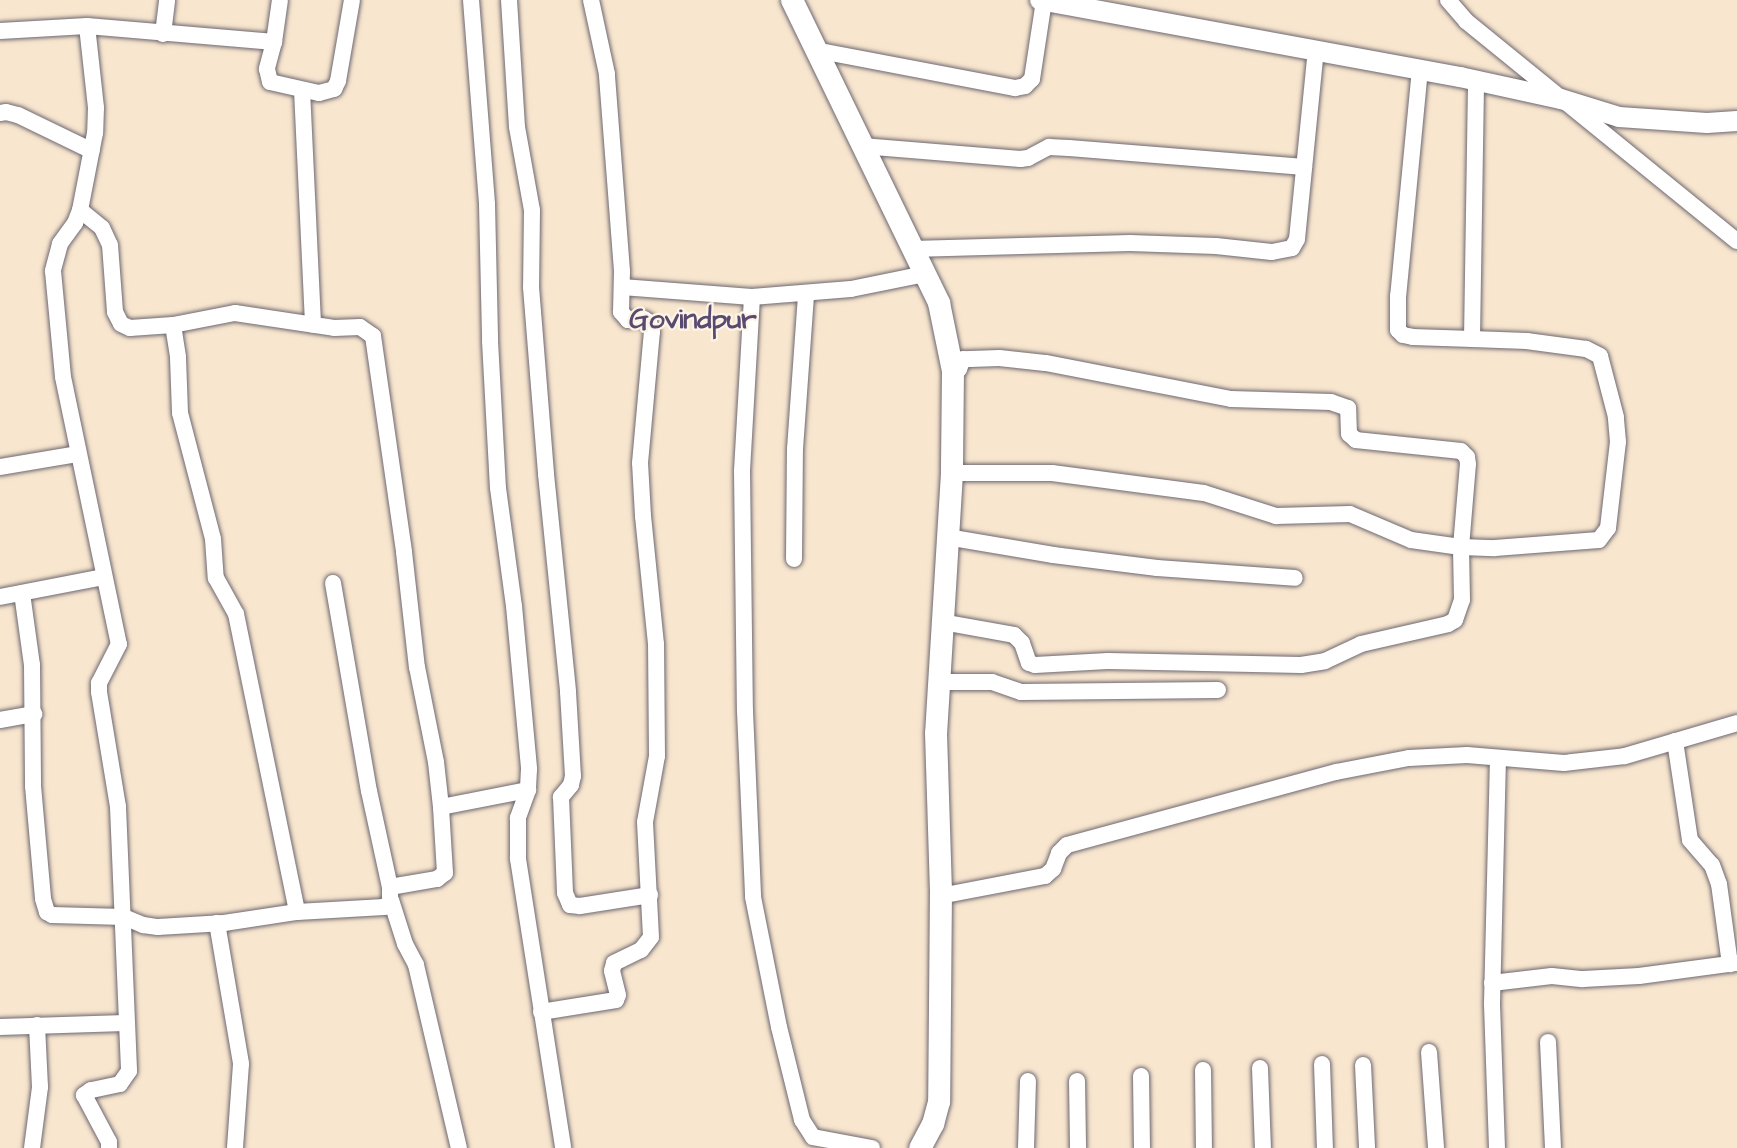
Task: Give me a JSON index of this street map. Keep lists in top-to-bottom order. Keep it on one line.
{"districts":["Govindpur"]}
